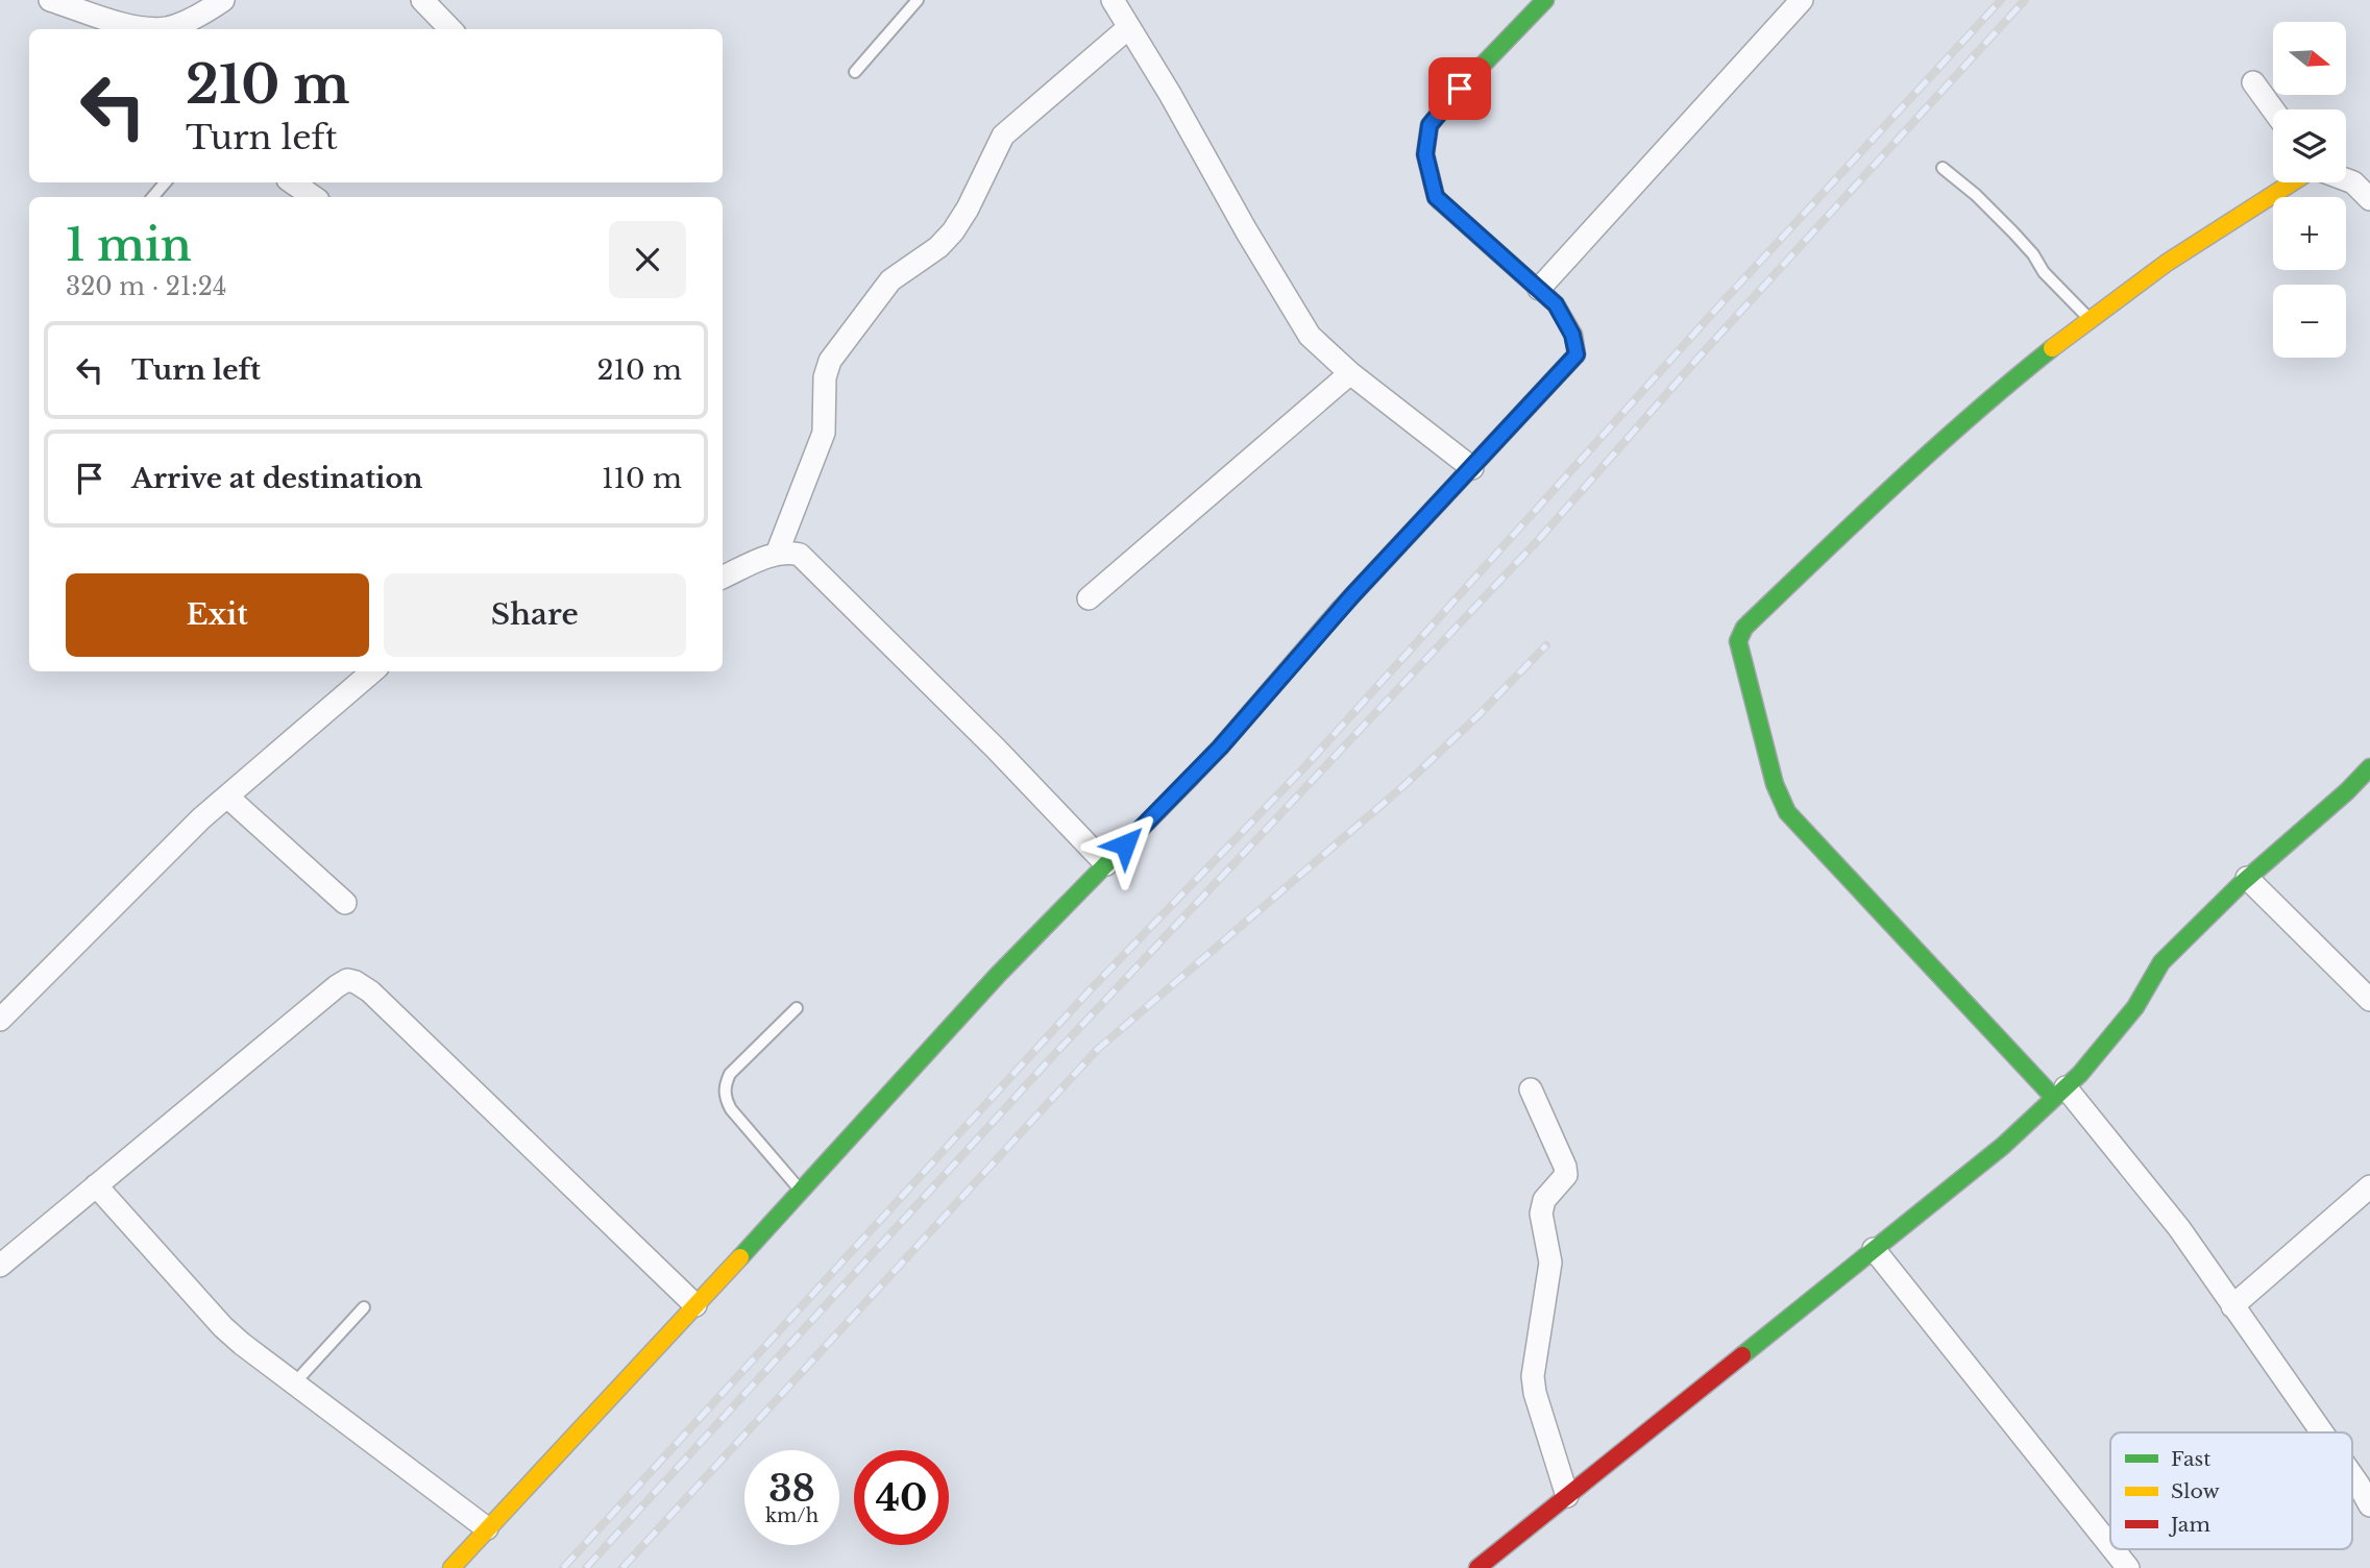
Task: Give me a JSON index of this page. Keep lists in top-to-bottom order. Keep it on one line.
{"legend":["Fast","Slow","Jam"],"north":"right","page":{"map_buttons":["+","−"],"turn":["210 m","Turn left"],"heading":["1 min","320 m · 21:24"],"list":[{"name":"Turn left","value":"210 m"},{"name":"Arrive at destination","value":"110 m"}],"buttons":["Exit","Share"],"speed":"38 km/h","limit":"40"}}
